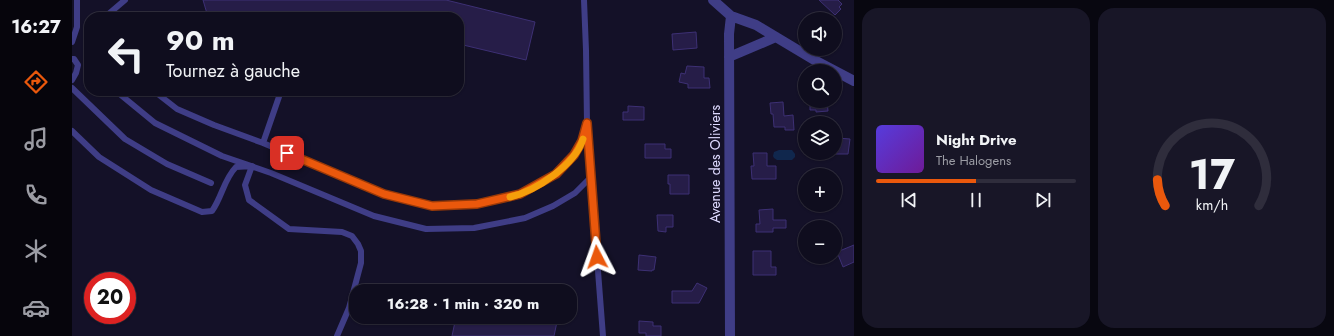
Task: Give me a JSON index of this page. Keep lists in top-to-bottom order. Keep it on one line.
{"streets":{"street":["Avenue des Oliviers"]},"page":{"tabs":"16:27","map_buttons":["+","−"],"turn":["90 m","Tournez à gauche"],"song":["Night Drive","The Halogens"],"limit":"20","trip":"16:28 · 1 min · 320 m","gauge":["17","km/h"]}}
